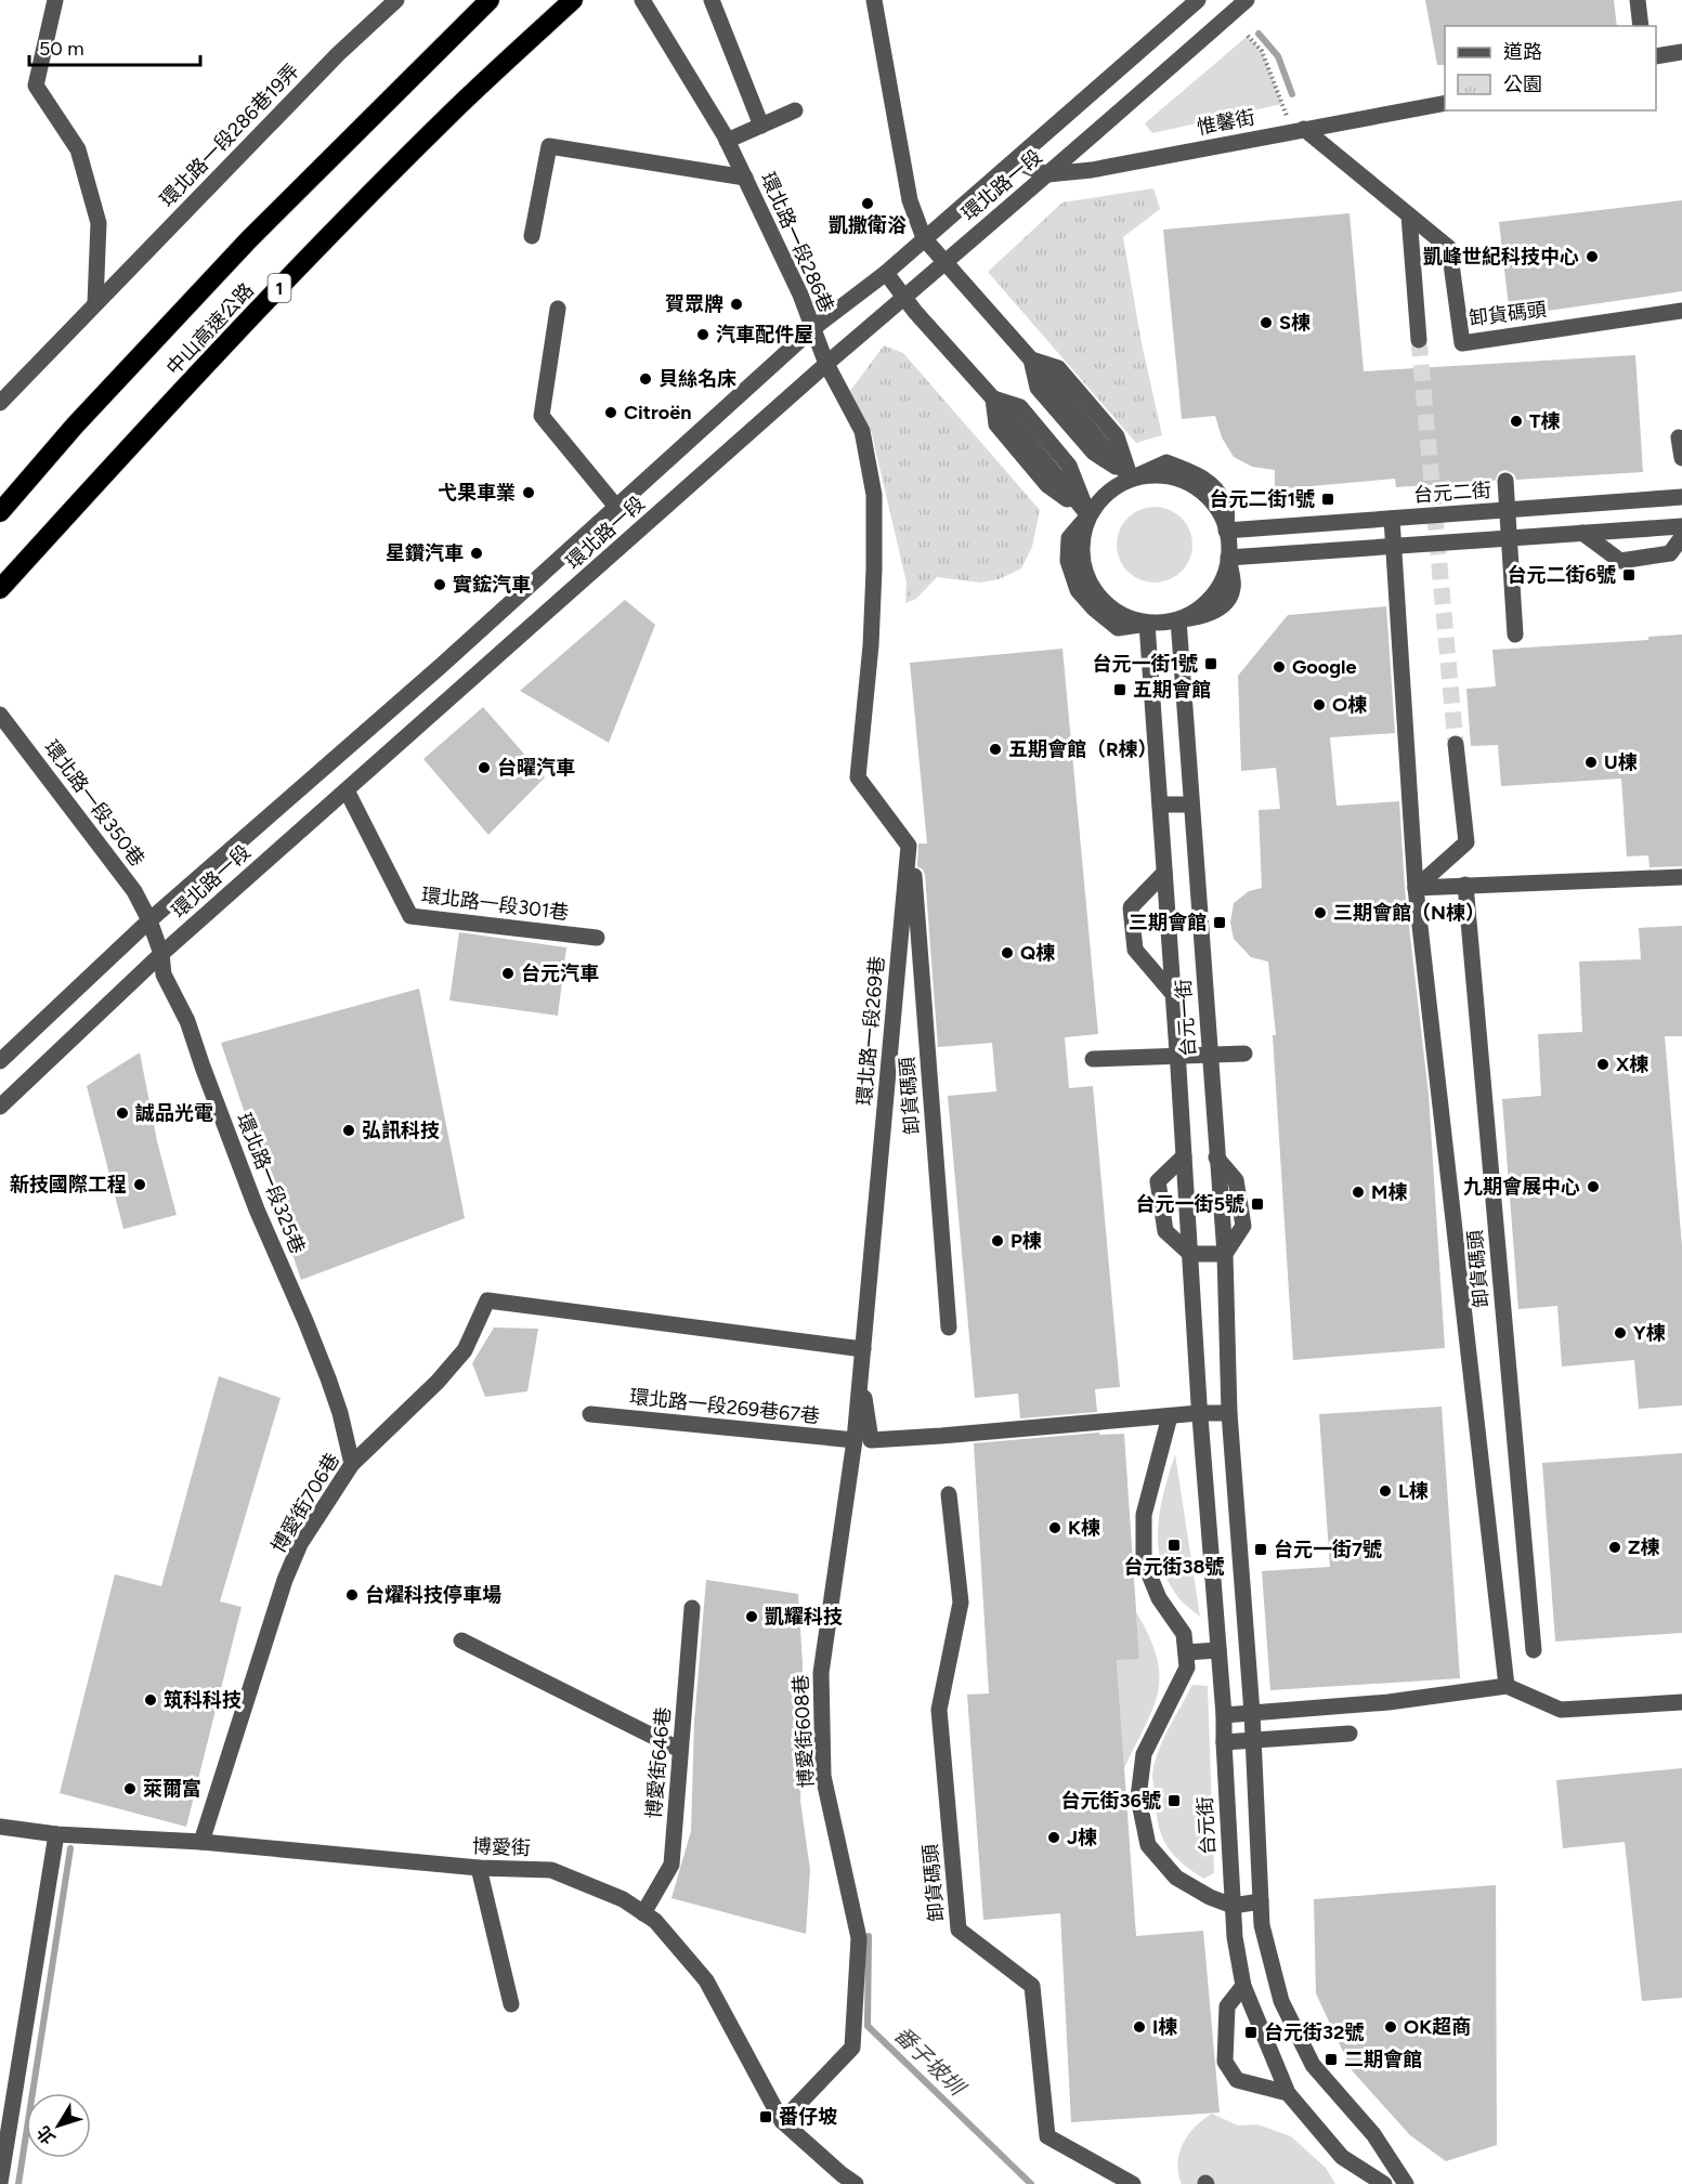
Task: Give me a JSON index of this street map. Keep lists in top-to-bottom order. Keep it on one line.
{"streets":{"highway":["1","中山高速公路"],"street":["惟馨街","環北路一段286巷19弄","環北路一段","環北路一段286巷","卸貨碼頭","台元二街","環北路一段350巷","環北路一段301巷","台元一街","環北路一段269巷","環北路一段325巷","環北路一段269巷67巷","博愛街706巷","博愛街608巷","博愛街646巷","台元街","博愛街"]},"crossings":[["惟馨街","環北路一段"],["惟馨街","卸貨碼頭"],["環北路一段","環北路一段286巷"],["環北路一段","環北路一段350巷"],["環北路一段","環北路一段301巷"],["環北路一段","環北路一段269巷"],["環北路一段","環北路一段325巷"],["環北路一段286巷","環北路一段269巷"],["卸貨碼頭","環北路一段269巷"],["台元二街","台元一街"],["環北路一段350巷","環北路一段325巷"],["台元一街","台元街"],["環北路一段269巷","博愛街706巷"],["環北路一段269巷","博愛街608巷"],["環北路一段325巷","博愛街706巷"],["環北路一段269巷67巷","博愛街608巷"],["博愛街706巷","博愛街608巷"],["博愛街706巷","博愛街"],["博愛街608巷","博愛街"],["博愛街646巷","博愛街"]],"water":["番子坡圳"],"places":{"other":["凱撒衛浴","凱峰世紀科技中心","賀眾牌","S棟","汽車配件屋","貝絲名床","Citroën","T棟","弋果車業","星鑽汽車","實鋐汽車","Google","O棟","五期會館（R棟）","U棟","台曜汽車","三期會館（N棟）","Q棟","台元汽車","X棟","誠品光電","弘訊科技","新技國際工程","九期會展中心","M棟","P棟","Y棟","L棟","K棟","Z棟","台燿科技停車場","凱耀科技","筑科科技","萊爾富","J棟","I棟","OK超商"],"transit":["台元二街1號","台元二街6號","台元一街1號","五期會館","三期會館","台元一街5號","台元街38號","台元一街7號","台元街36號","台元街32號","二期會館","番仔坡"]},"legend":["道路","公園"],"scale_bar":"50 m","north":"bottom left"}
